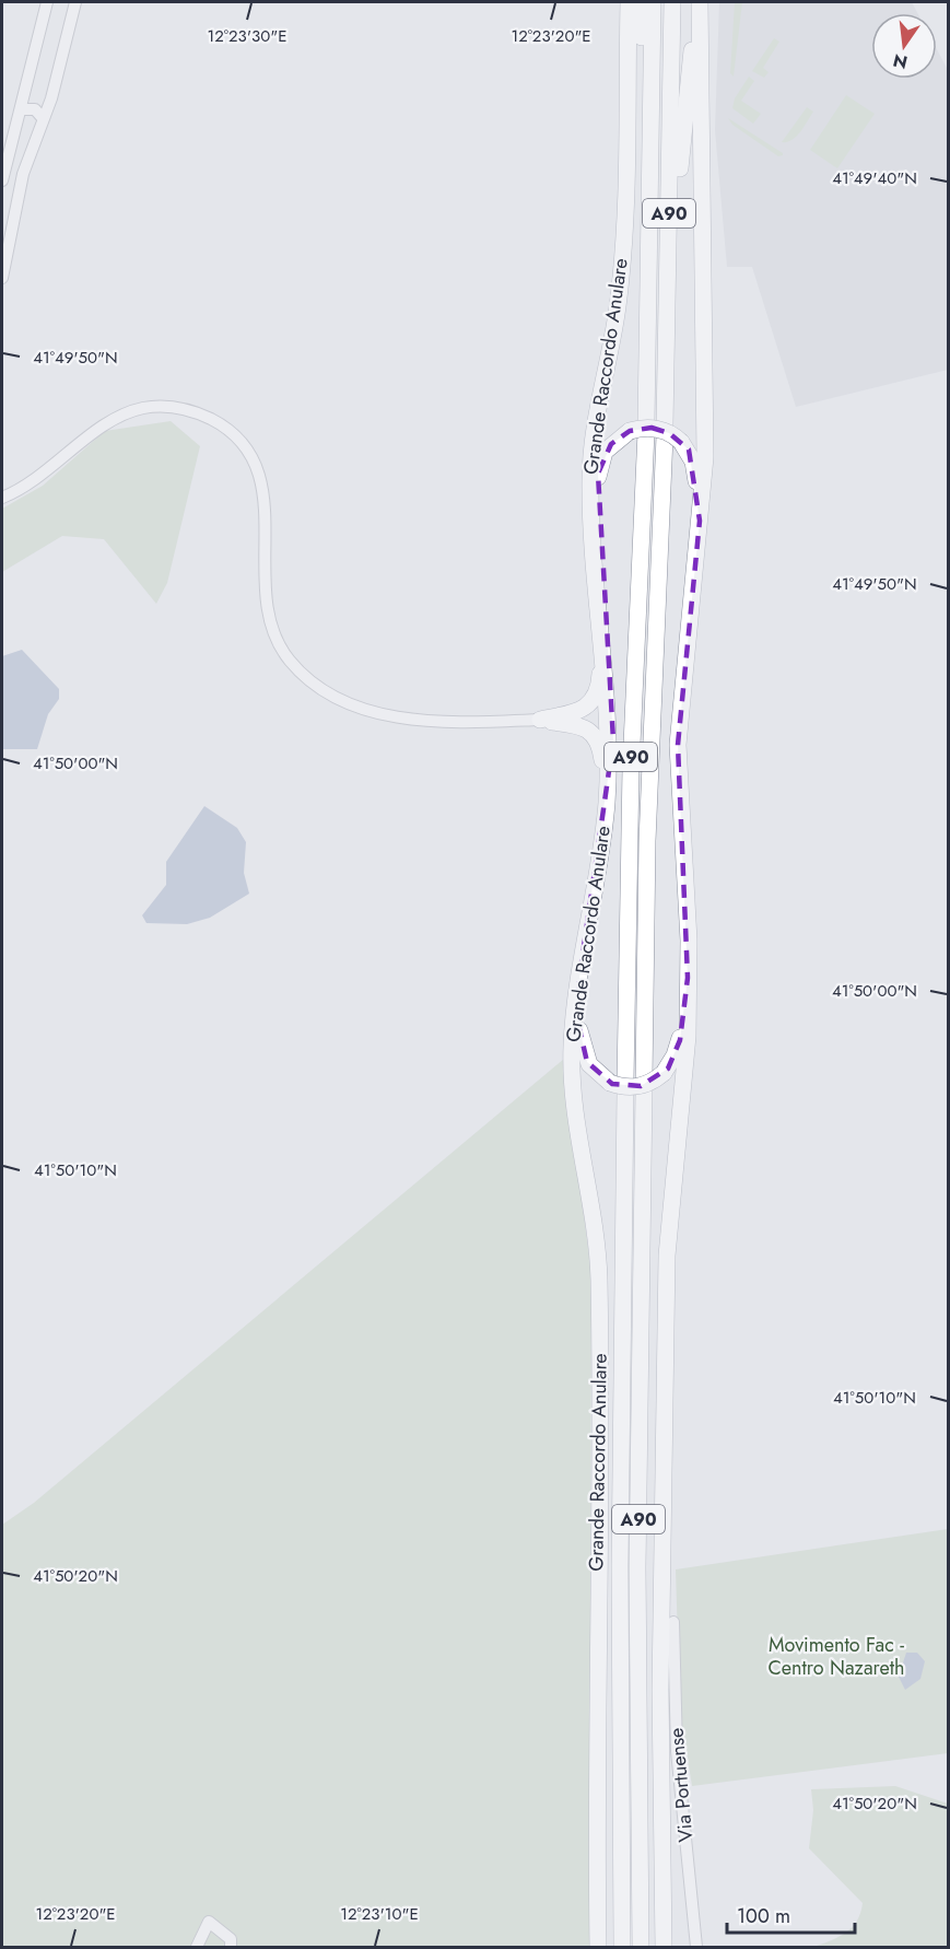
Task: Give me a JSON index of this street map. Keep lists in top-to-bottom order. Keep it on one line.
{"streets":{"highway":["A90","Grande Raccordo Anulare"],"street":["Via Portuense"]},"parks":["Movimento Fac - Centro Nazareth"],"scale_bar":"100 m","north":"bottom","coordinates":["12°23'30\"E","12°23'20\"E","41°49'40\"N","41°49'50\"N","41°50'00\"N","41°50'10\"N","41°50'20\"N","12°23'10\"E"]}
